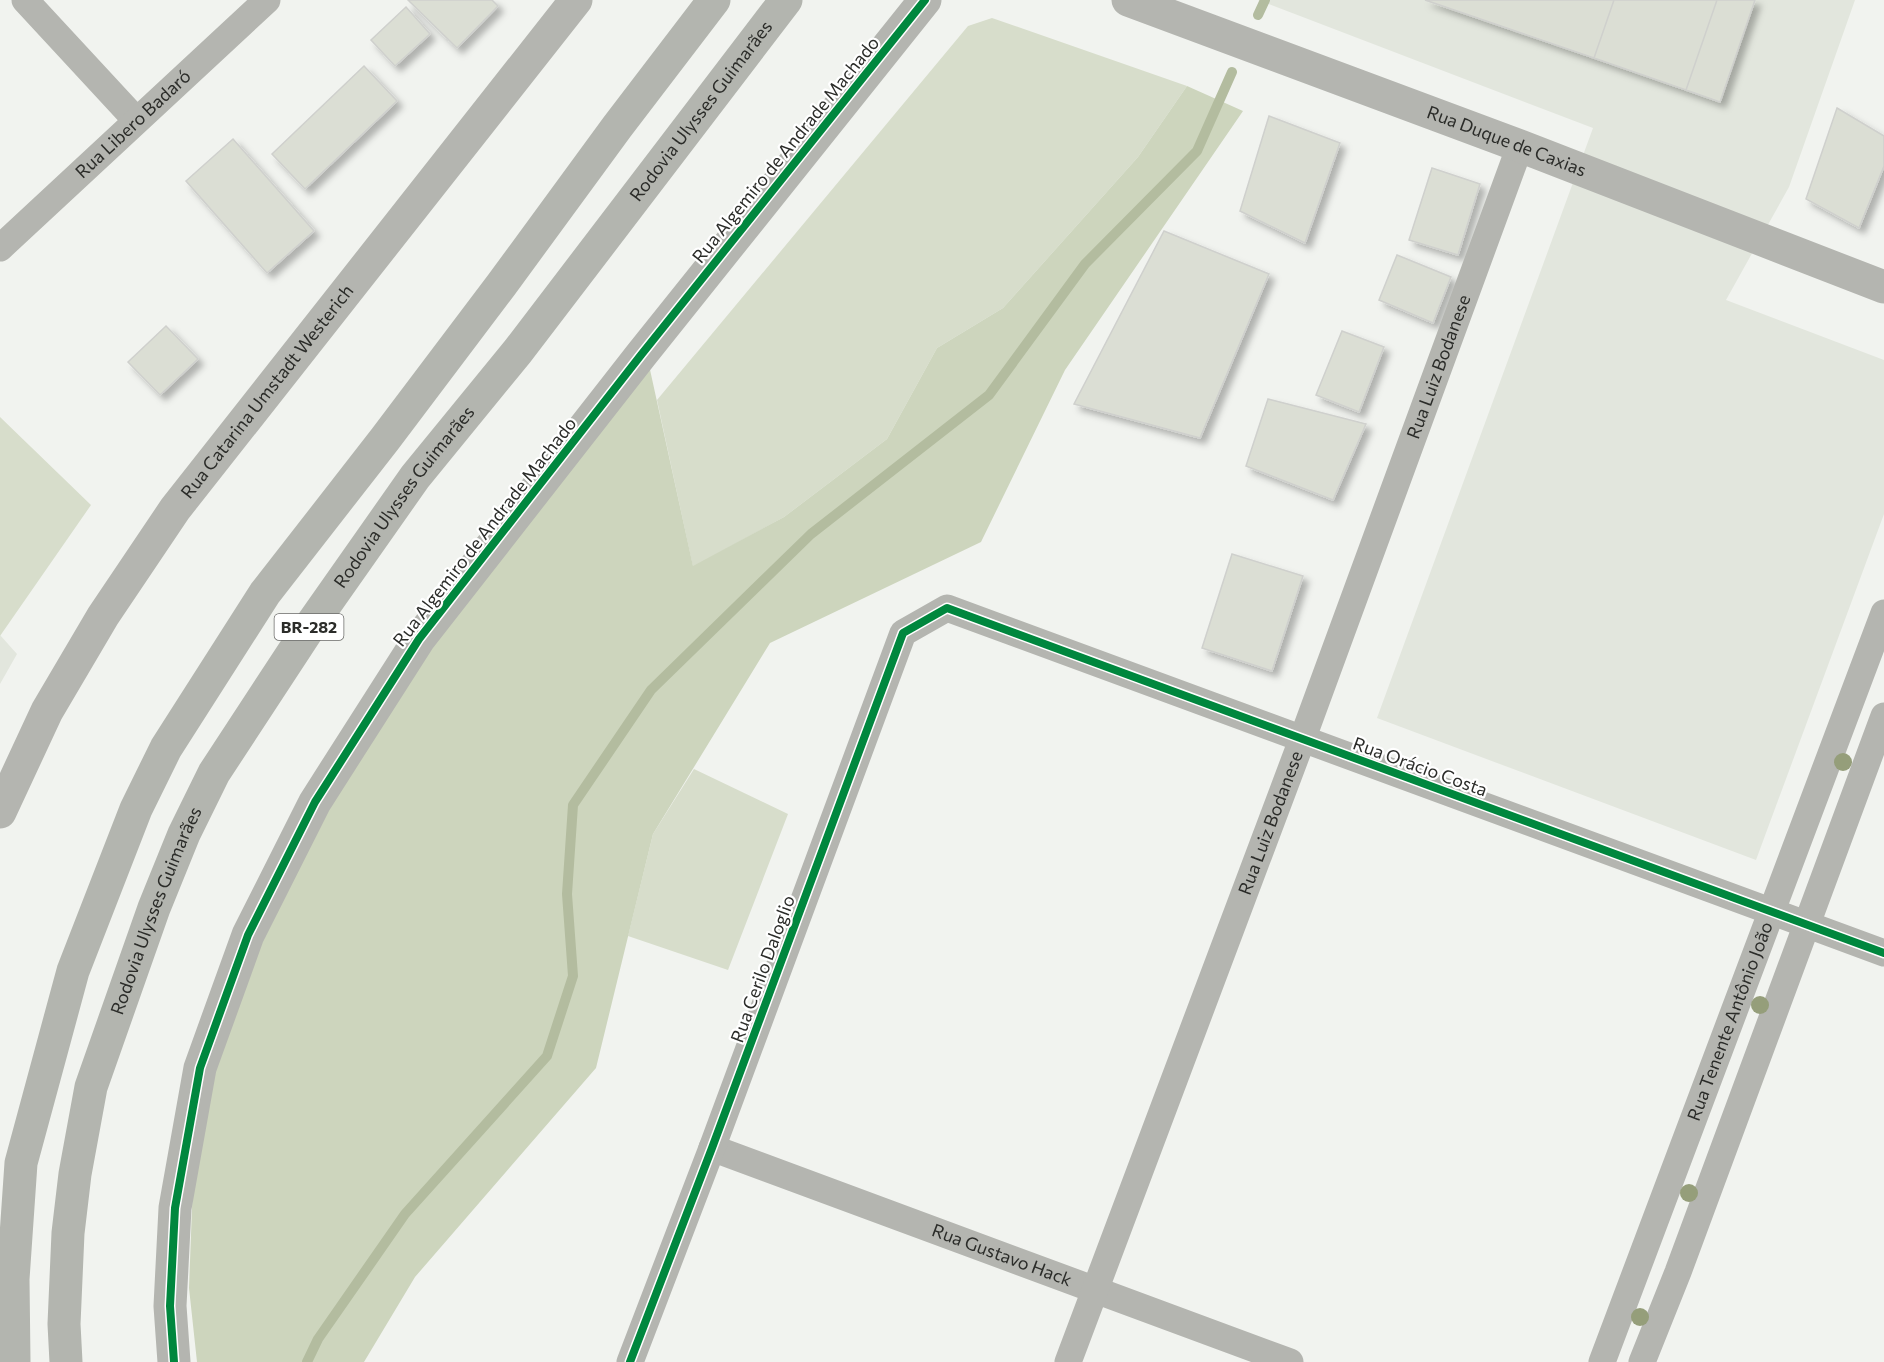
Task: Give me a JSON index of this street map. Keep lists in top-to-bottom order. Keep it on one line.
{"streets":{"highway":["Rodovia Ulysses Guimarães","BR-282"],"street":["Rua Libero Badaró","Rua Duque de Caxias","Rua Algemiro de Andrade Machado","Rua Luiz Bodanese","Rua Catarina Umstadt Westerich","Rua Orácio Costa","Rua Cerilo Daloglio","Rua Tenente Antônio João","Rua Gustavo Hack"]},"crossings":[["Rua Duque de Caxias","Rua Luiz Bodanese"],["Rua Luiz Bodanese","Rua Orácio Costa"],["Rua Luiz Bodanese","Rua Gustavo Hack"],["Rua Orácio Costa","Rua Cerilo Daloglio"],["Rua Orácio Costa","Rua Tenente Antônio João"],["Rua Cerilo Daloglio","Rua Gustavo Hack"]]}
